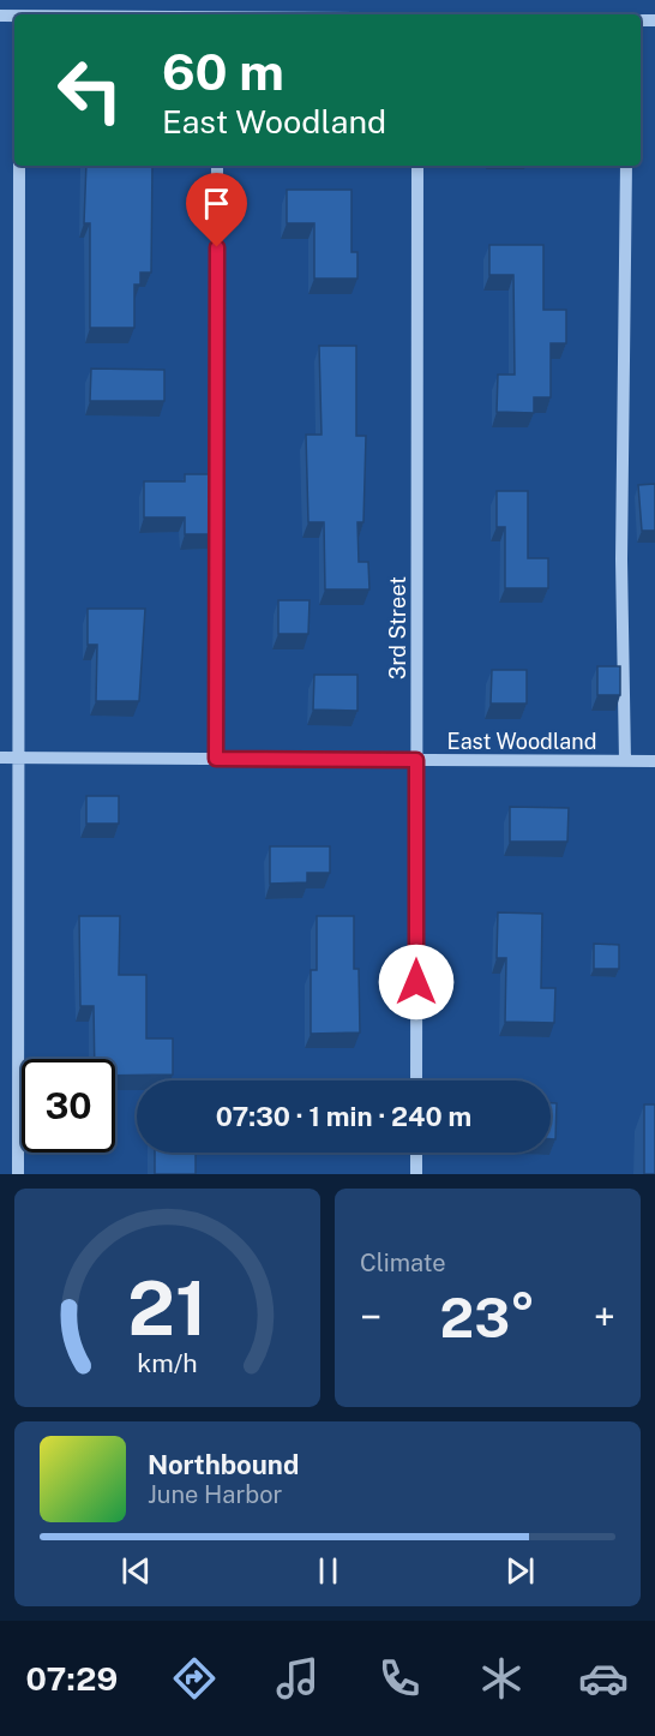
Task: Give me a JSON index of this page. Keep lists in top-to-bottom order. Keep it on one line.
{"streets":{"street":["3rd Street","East Woodland"]},"crossings":[["3rd Street","East Woodland"]],"page":{"turn":["60 m","East Woodland"],"limit":"30","trip":"07:30 · 1 min · 240 m","tile":"Climate","heat":["−","23°","+"],"song":["Northbound","June Harbor"],"tabs":"07:29","gauge":["21","km/h"]}}
